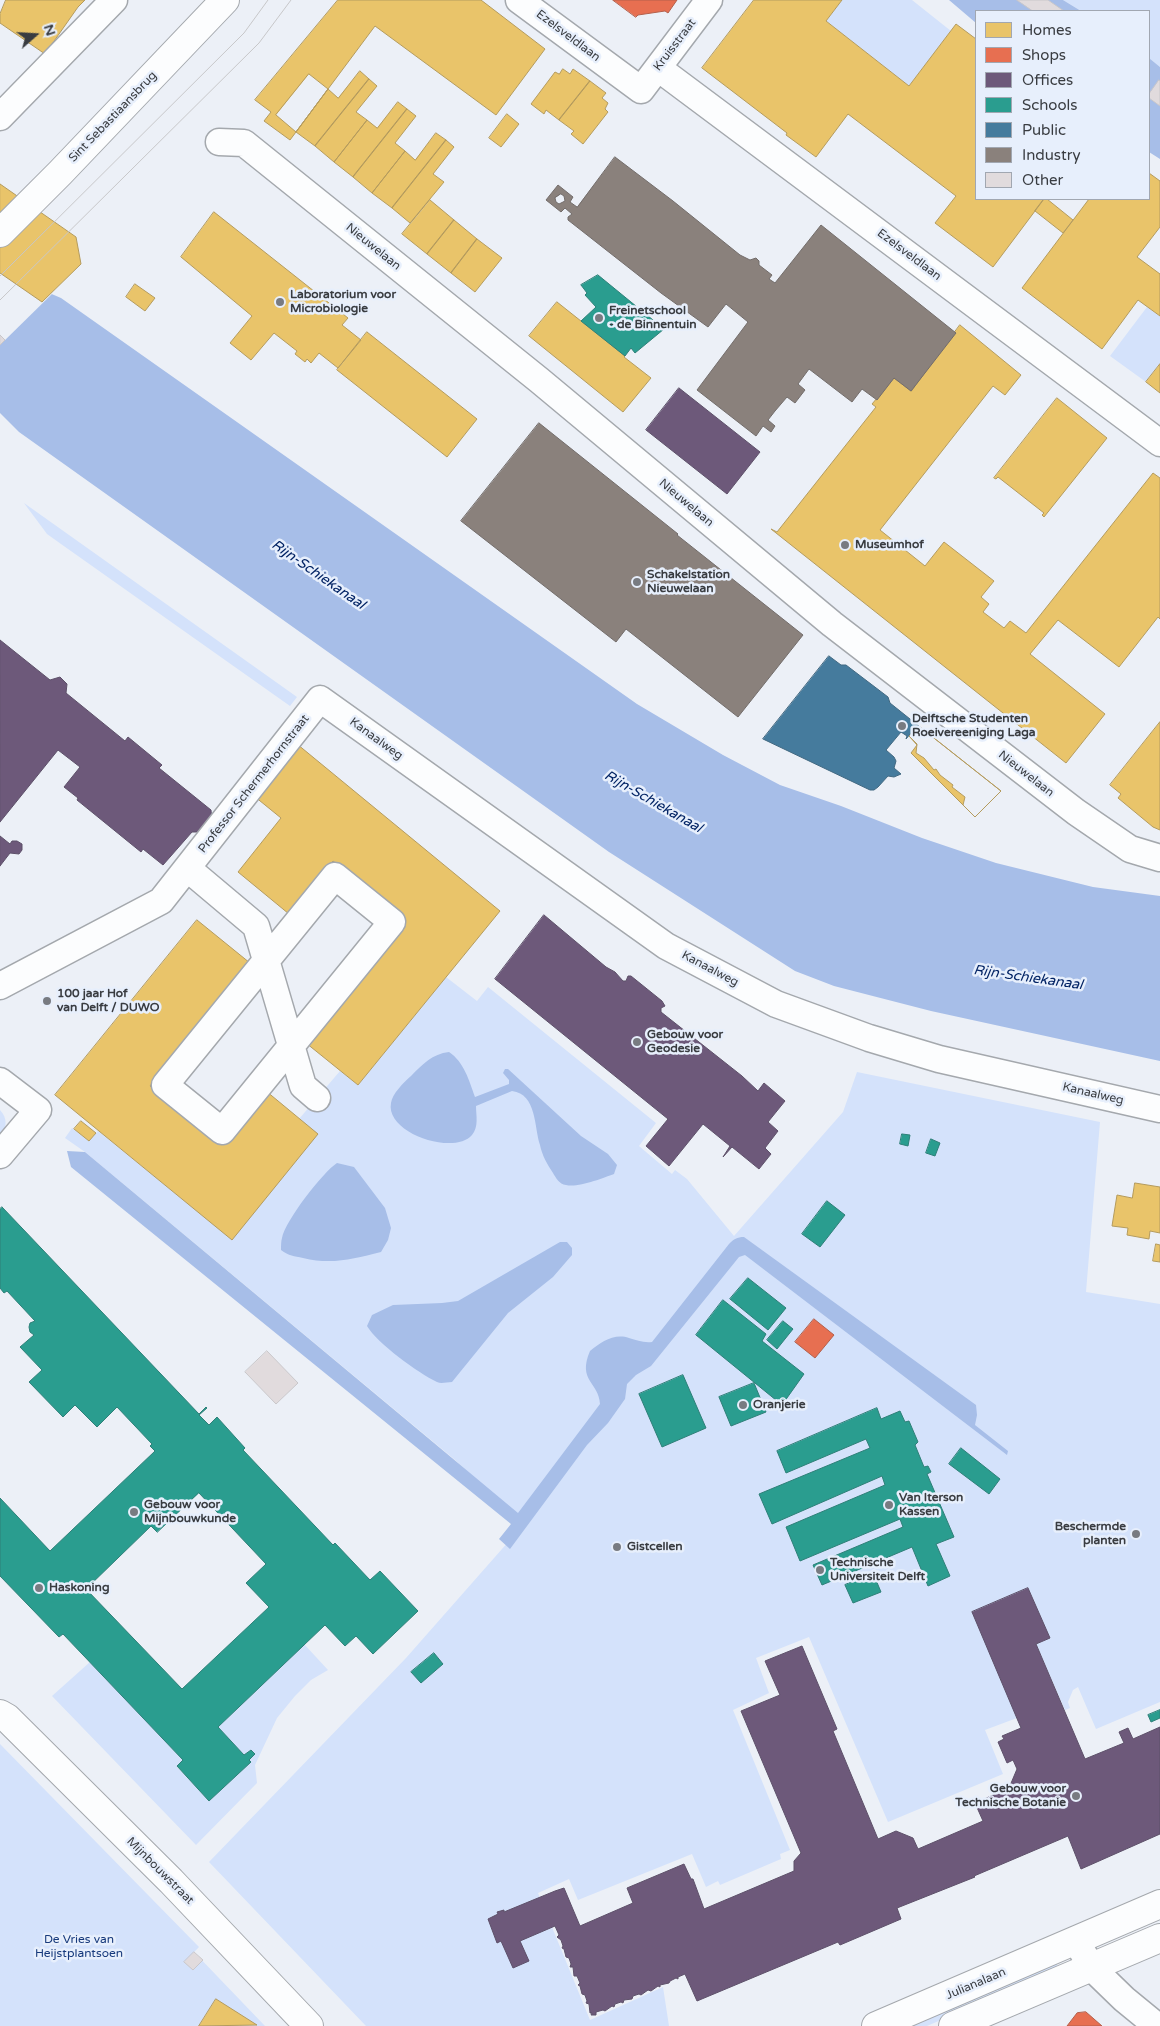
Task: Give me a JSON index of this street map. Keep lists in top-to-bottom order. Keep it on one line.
{"streets":{"main road":["Sint Sebastiaansbrug","Mijnbouwstraat","Julianalaan"],"street":["Ezelsveldlaan","Kruisstraat","Nieuwelaan","Kanaalweg","Professor Schermerhornstraat"]},"crossings":[["Ezelsveldlaan","Kruisstraat"],["Kanaalweg","Professor Schermerhornstraat"]],"water":["Rijn-Schiekanaal"],"parks":["De Vries van Heijstplantsoen"],"places":["Laboratorium voor Microbiologie","Freinetschool - de Binnentuin","Museumhof","Schakelstation Nieuwelaan","Delftsche Studenten Roeivereeniging Laga","100 jaar Hof van Delft / DUWO","Gebouw voor Geodesie","Oranjerie","Van Iterson Kassen","Gebouw voor Mijnbouwkunde","Beschermde planten","Gistcellen","Technische Universiteit Delft","Haskoning","Gebouw voor Technische Botanie"],"legend":["Homes","Shops","Offices","Schools","Public","Industry","Other"],"north":"right"}
